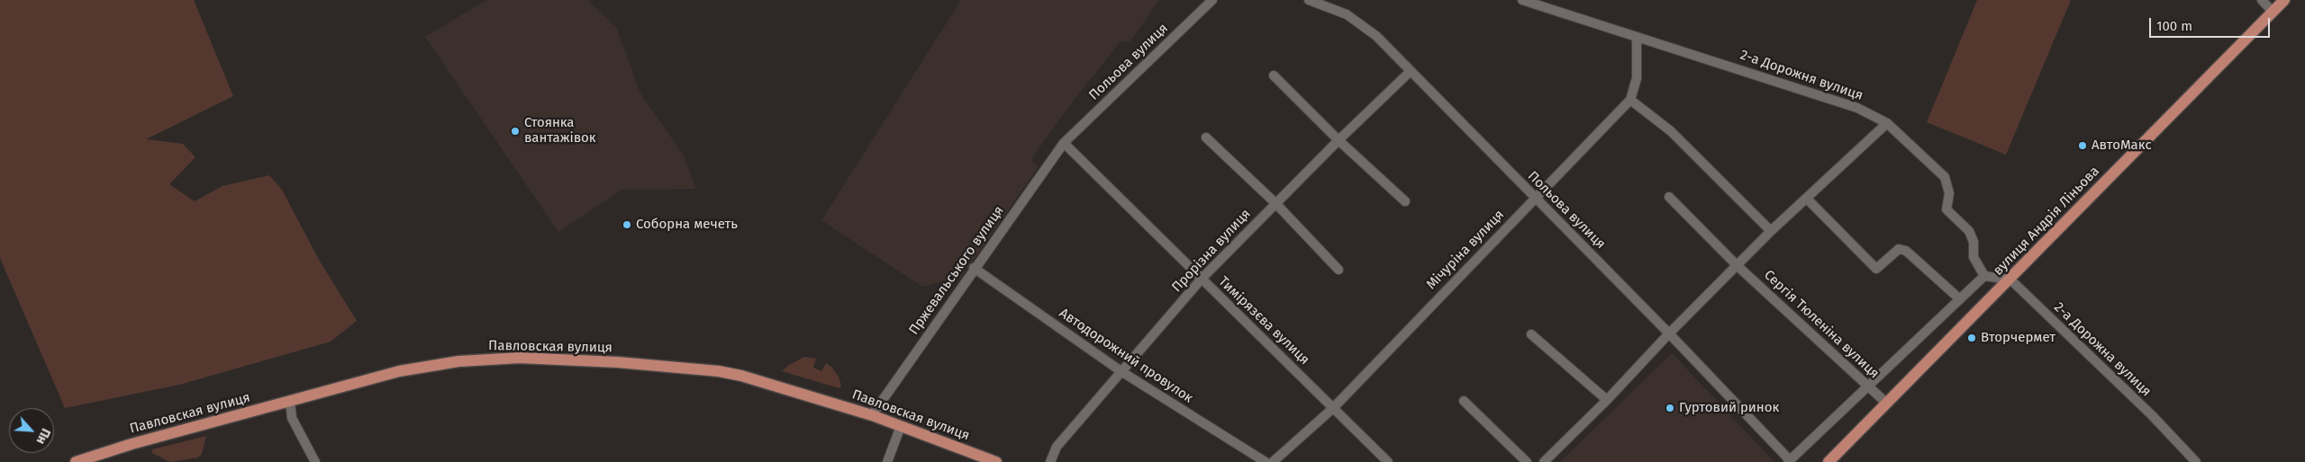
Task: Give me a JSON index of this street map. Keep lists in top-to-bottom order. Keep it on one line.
{"streets":{"main road":["вулиця Андрія Ліньова","Павловская вулиця"],"street":["Польова вулиця","2-а Дорожня вулиця","Мічуріна вулиця","Прорізна вулиця","Пржевальського вулиця","Тимірязєва вулиця","Сергія Тюленіна вулиця","2-а Дорожна вулиця","Автодорожний провулок"]},"crossings":[["Польова вулиця","Мічуріна вулиця"],["Польова вулиця","Прорізна вулиця"],["Польова вулиця","Пржевальського вулиця"],["Польова вулиця","Тимірязєва вулиця"],["вулиця Андрія Ліньова","Сергія Тюленіна вулиця"],["вулиця Андрія Ліньова","2-а Дорожна вулиця"],["Мічуріна вулиця","Тимірязєва вулиця"],["Прорізна вулиця","Тимірязєва вулиця"],["Прорізна вулиця","Автодорожний провулок"],["Пржевальського вулиця","Тимірязєва вулиця"],["Пржевальського вулиця","Павловская вулиця"],["Пржевальського вулиця","Автодорожний провулок"]],"places":["Стоянка вантажівок","АвтоМакс","Соборна мечеть","Вторчермет","Гуртовий ринок"],"scale_bar":"100 m","north":"bottom right"}
